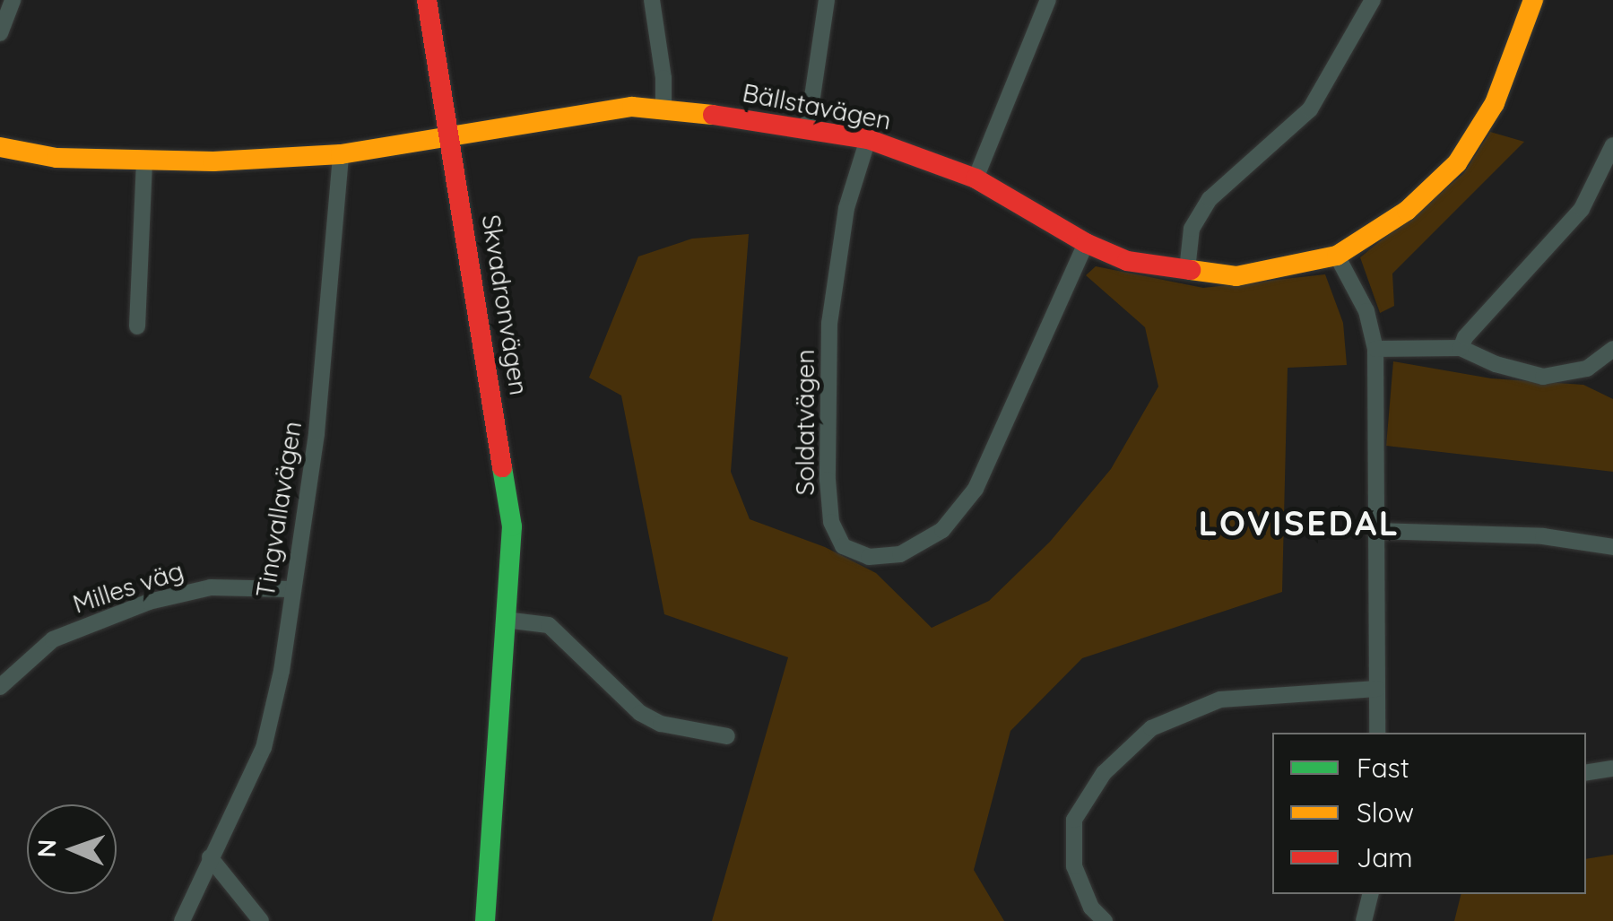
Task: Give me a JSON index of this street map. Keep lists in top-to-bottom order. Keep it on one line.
{"streets":{"street":["Bällstavägen","Skvadronvägen","Soldatvägen","Tingvallavägen","Milles väg"]},"crossings":[["Bällstavägen","Skvadronvägen"],["Bällstavägen","Soldatvägen"],["Bällstavägen","Tingvallavägen"],["Tingvallavägen","Milles väg"]],"districts":["LOVISEDAL"],"legend":["Fast","Slow","Jam"],"north":"left"}
